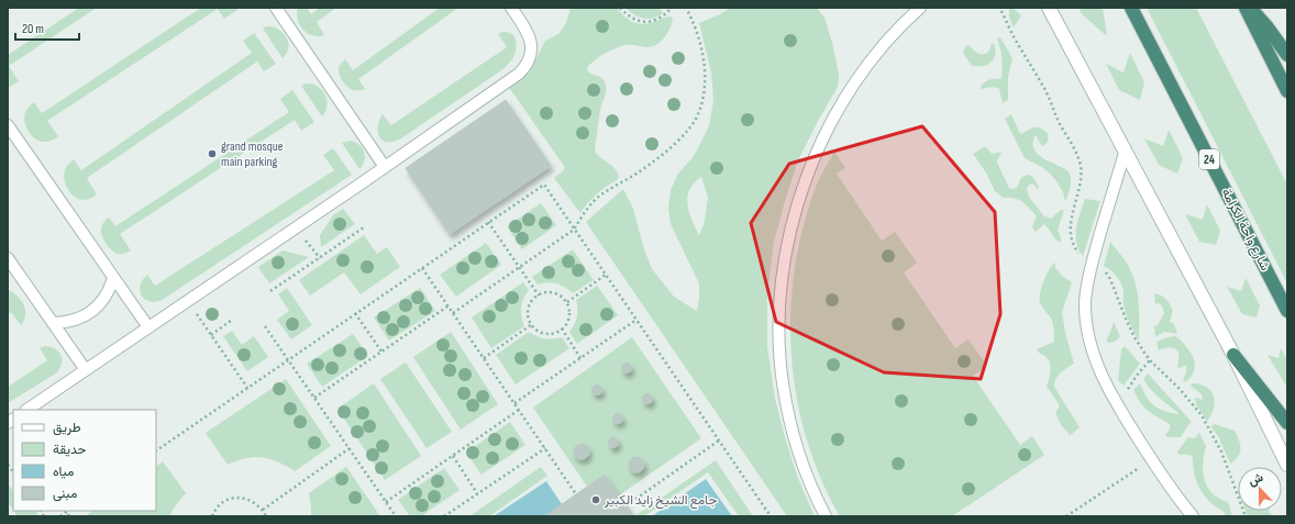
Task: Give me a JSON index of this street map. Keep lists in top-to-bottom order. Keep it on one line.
{"streets":{"highway":["24","شارع واحة الكرامة"]},"places":["grand mosque main parking","جامع الشيخ زايد الكبير"],"legend":["طريق","حديقة","مياه","مبنى"],"scale_bar":"20 m","north":"top"}
